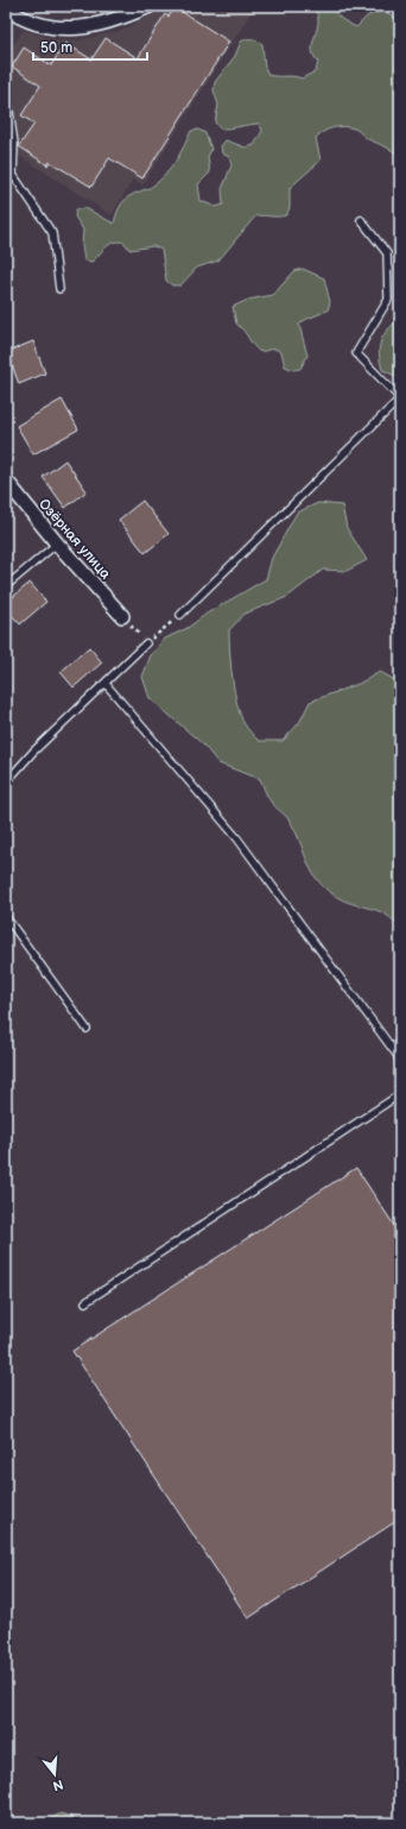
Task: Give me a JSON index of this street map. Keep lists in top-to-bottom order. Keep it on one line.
{"streets":{"street":["Озёрная улица"]},"scale_bar":"50 m","north":"bottom"}
